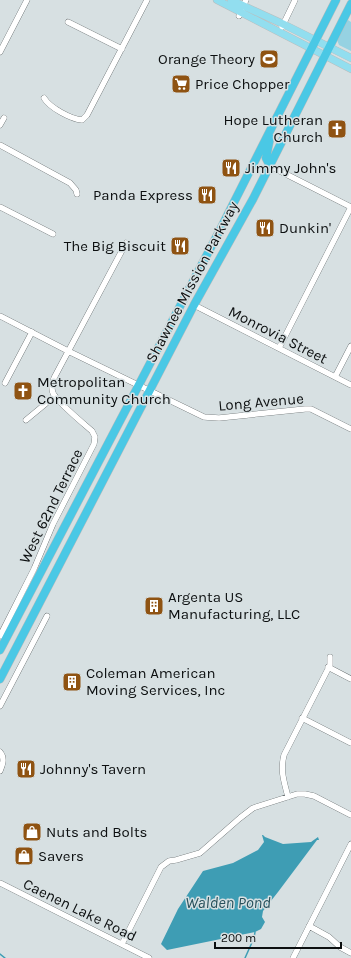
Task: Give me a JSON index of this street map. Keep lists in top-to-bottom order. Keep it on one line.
{"streets":{"highway":["Shawnee Mission Parkway"],"street":["Monrovia Street","Long Avenue","West 62nd Terrace","Caenen Lake Road"]},"crossings":[["Shawnee Mission Parkway","Monrovia Street"],["Shawnee Mission Parkway","Long Avenue"]],"water":["Walden Pond"],"places":{"sports":["Orange Theory"],"supermarket":["Price Chopper"],"church":["Hope Lutheran Church","Metropolitan Community Church"],"restaurant":["Jimmy John's","Panda Express","Dunkin'","The Big Biscuit","Johnny's Tavern"],"building":["Argenta US Manufacturing, LLC","Coleman American Moving Services, Inc"],"shop":["Nuts and Bolts","Savers"]},"scale_bar":"200 m"}
